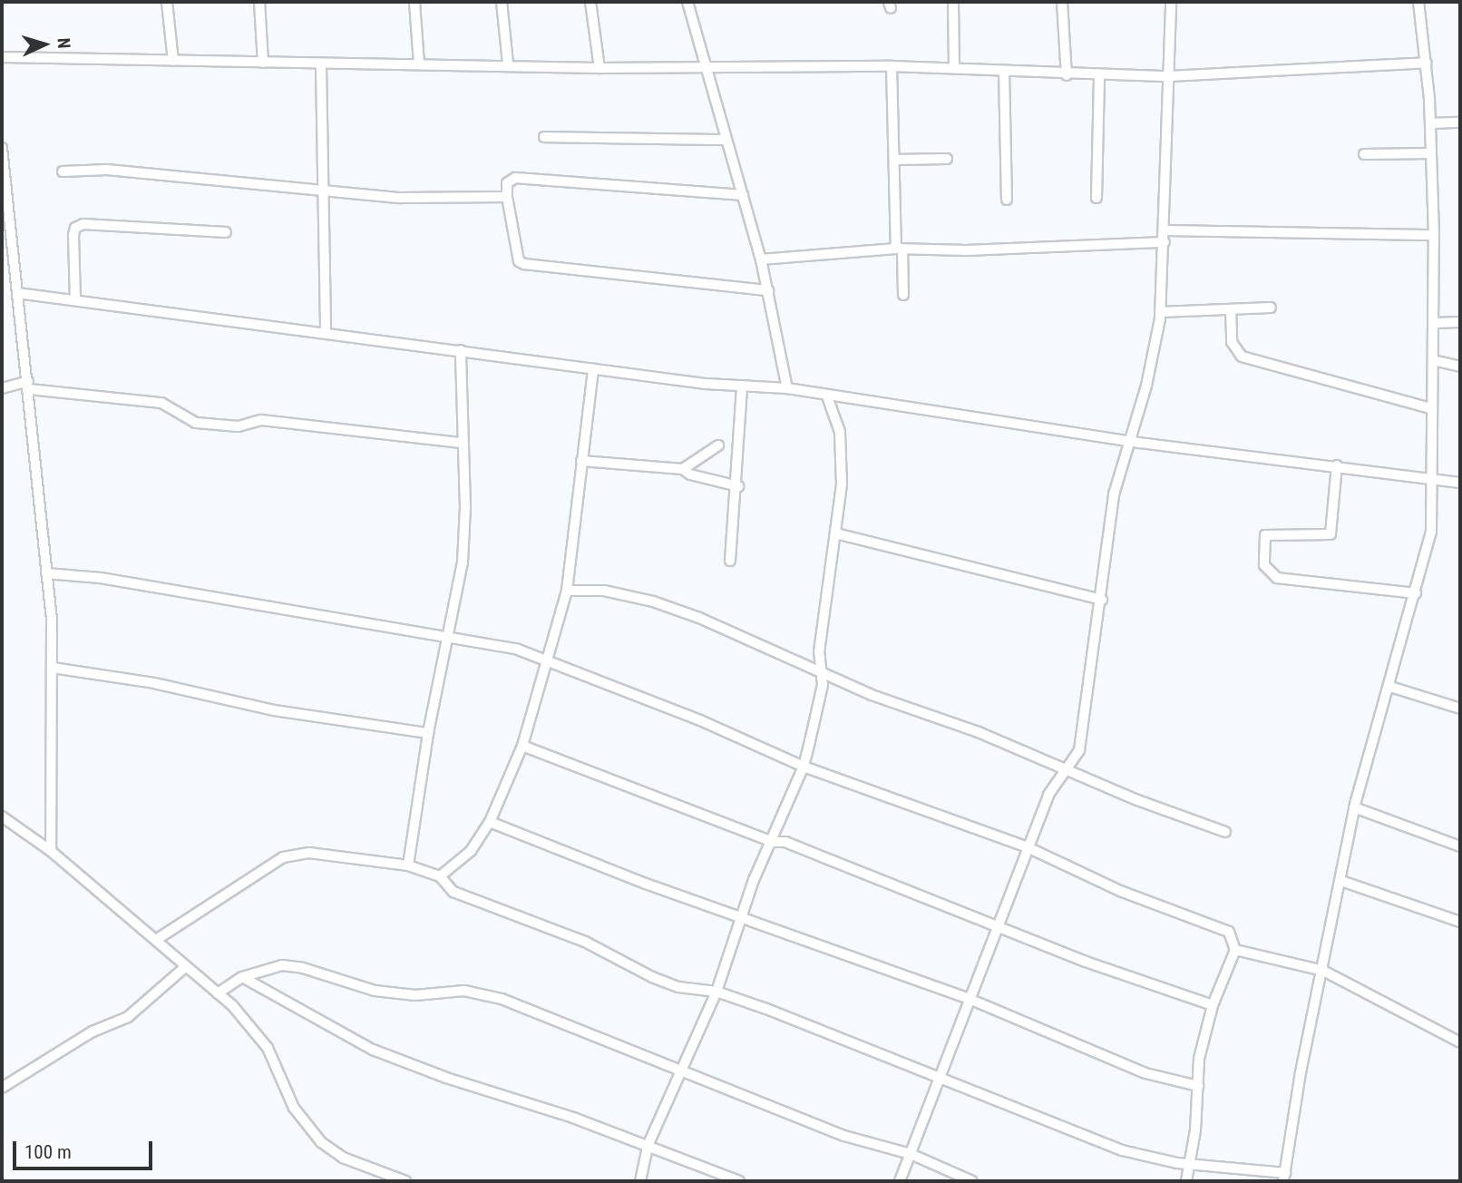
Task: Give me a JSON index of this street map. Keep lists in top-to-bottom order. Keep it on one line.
{"scale_bar":"100 m","north":"right"}
